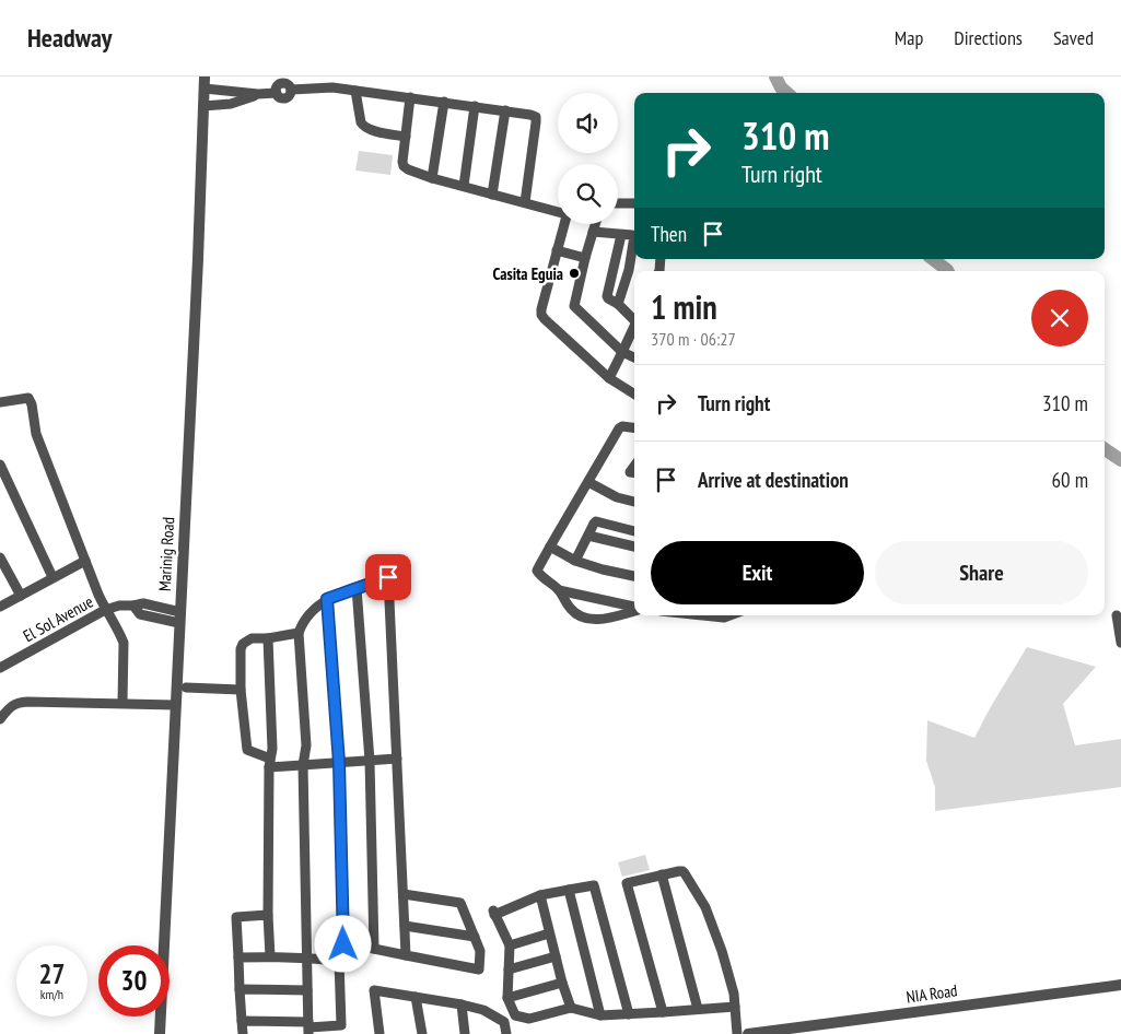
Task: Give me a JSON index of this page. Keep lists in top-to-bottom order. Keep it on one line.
{"streets":{"street":["Marinig Road","El Sol Avenue","NIA Road"]},"crossings":[["Marinig Road","El Sol Avenue"]],"places":["Casita Eguia"],"page":{"header":"Headway","nav":["Map","Directions","Saved"],"turn":["310 m","Turn right"],"then":"Then","heading":["1 min","370 m · 06:27"],"list":[{"name":"Turn right","value":"310 m"},{"name":"Arrive at destination","value":"60 m"}],"buttons":["Exit","Share"],"speed":"27 km/h","limit":"30"}}
